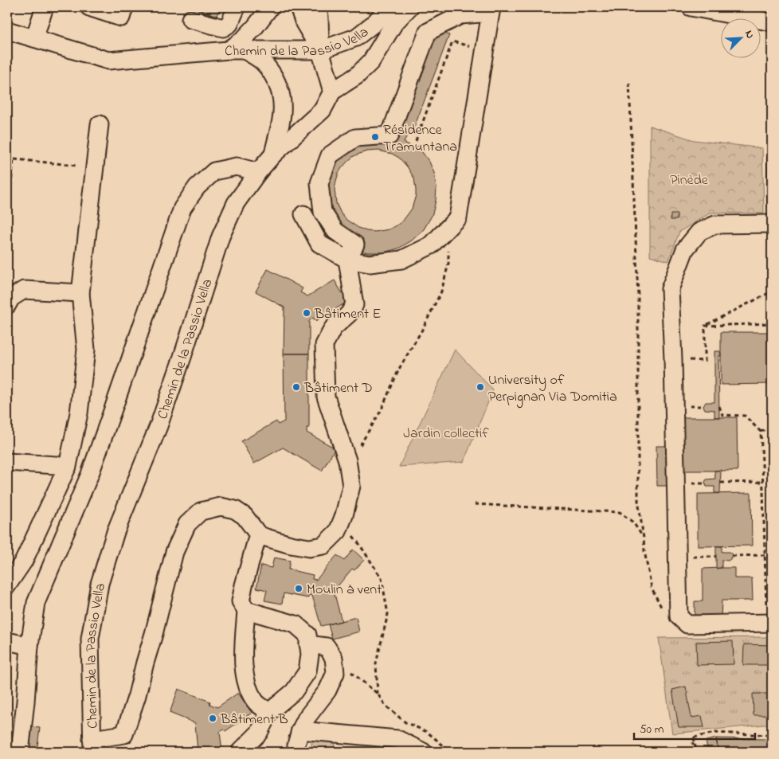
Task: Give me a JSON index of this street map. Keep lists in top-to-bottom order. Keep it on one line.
{"streets":{"street":["Chemin de la Passio Vella"]},"parks":["Pinède","Jardin collectif"],"places":["Résidence Tramuntana","Bâtiment E","Bâtiment D","University of Perpignan Via Domitia","Moulin à vent","Bâtiment B"],"scale_bar":"50 m","north":"top right"}
